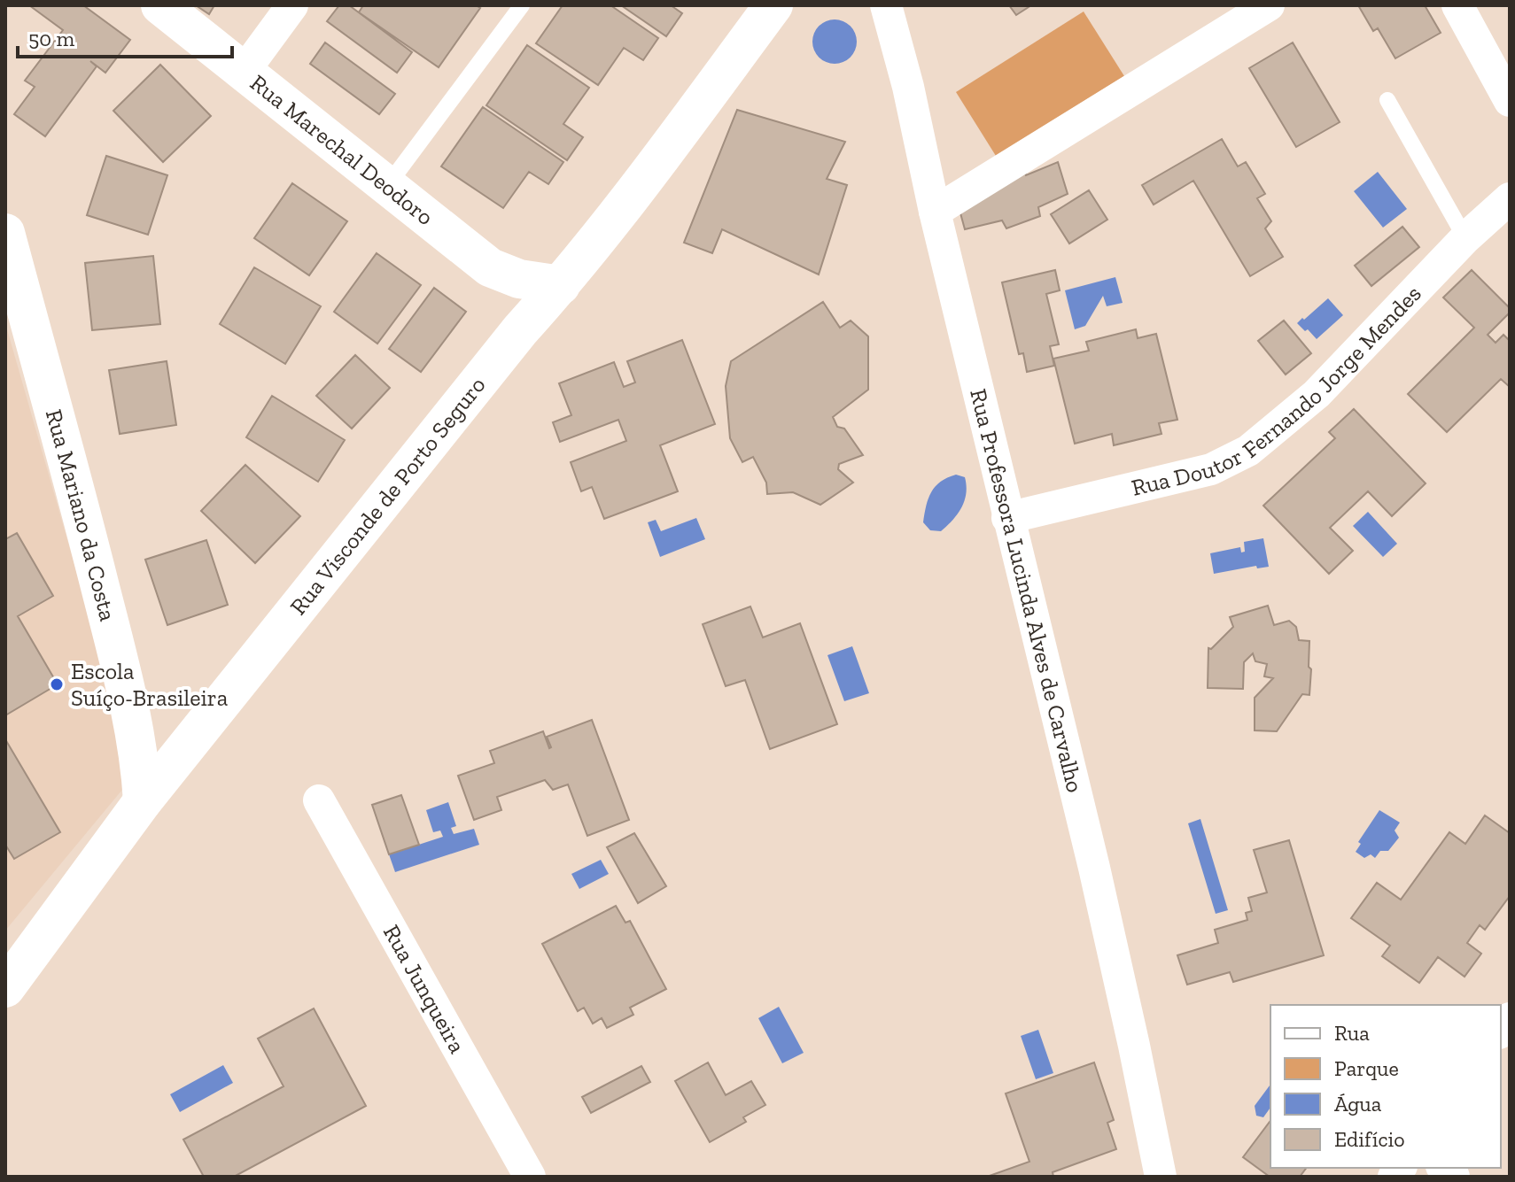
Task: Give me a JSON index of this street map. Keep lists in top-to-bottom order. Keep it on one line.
{"streets":{"street":["Rua Marechal Deodoro","Rua Doutor Fernando Jorge Mendes","Rua Visconde de Porto Seguro","Rua Mariano da Costa","Rua Professora Lucinda Alves de Carvalho","Rua Junqueira"]},"crossings":[["Rua Marechal Deodoro","Rua Visconde de Porto Seguro"],["Rua Doutor Fernando Jorge Mendes","Rua Professora Lucinda Alves de Carvalho"],["Rua Visconde de Porto Seguro","Rua Mariano da Costa"]],"places":["Escola Suíço-Brasileira"],"legend":["Rua","Parque","Água","Edifício"],"scale_bar":"50 m"}
